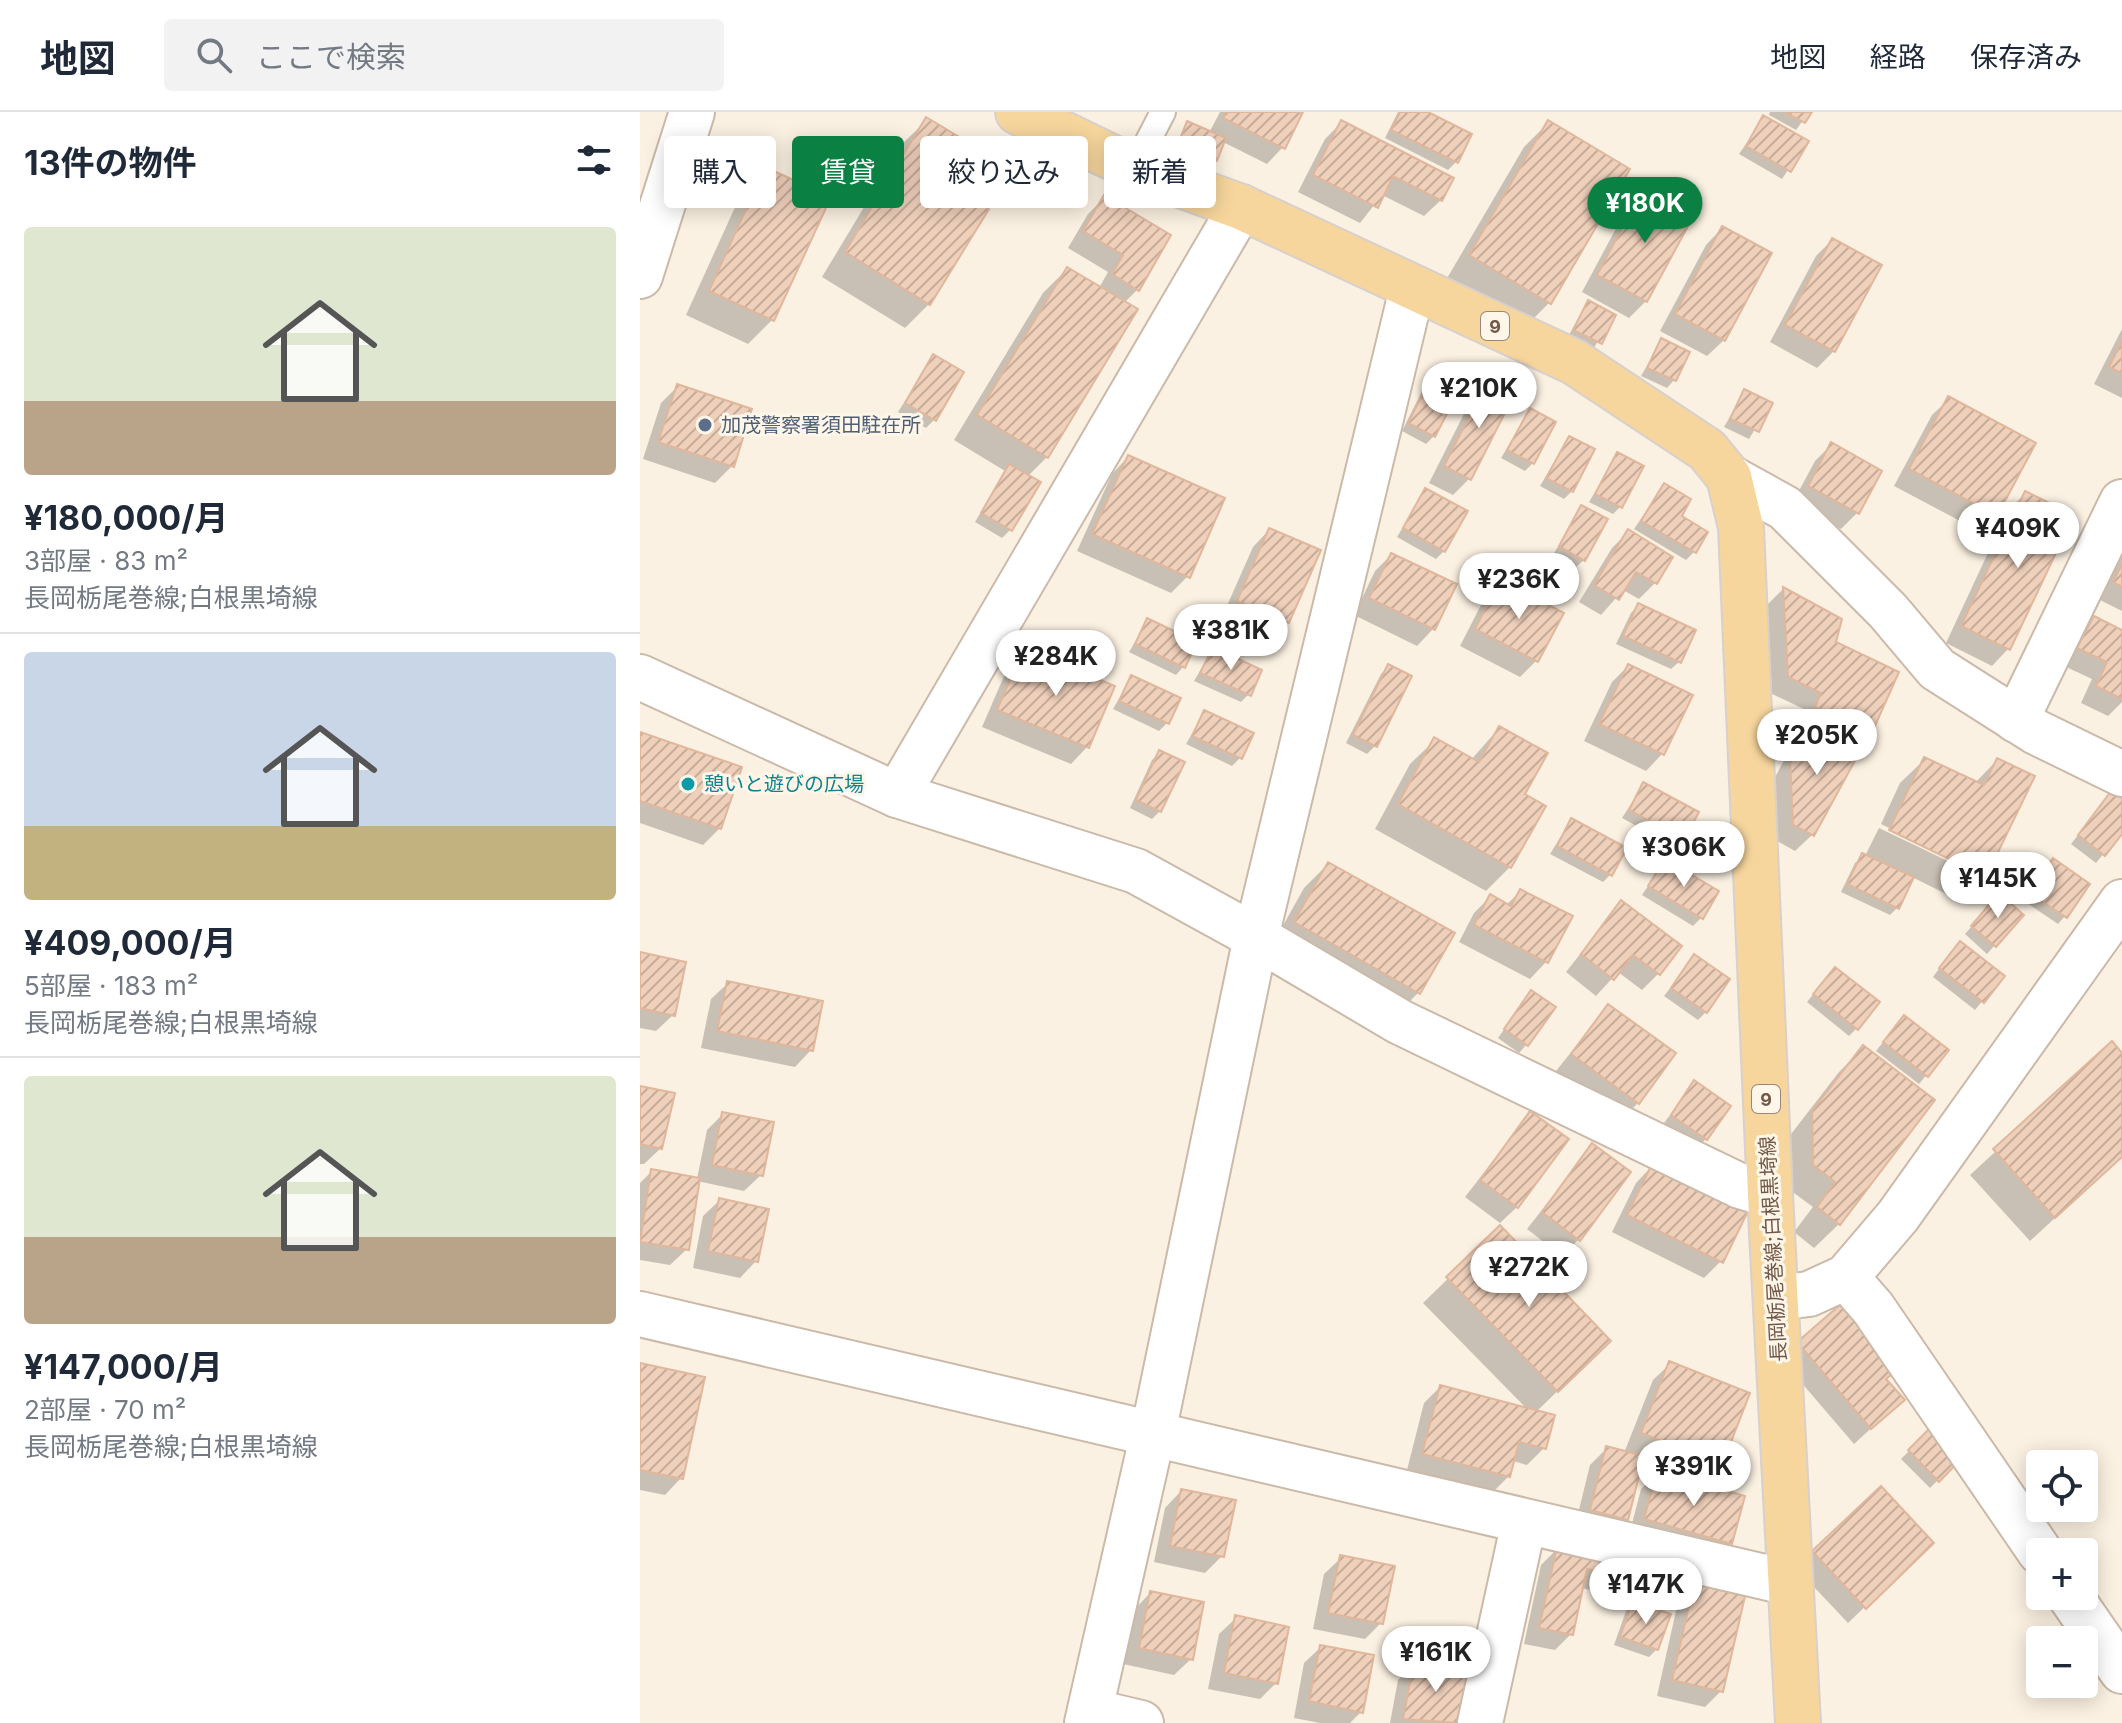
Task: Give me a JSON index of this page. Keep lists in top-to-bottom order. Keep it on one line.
{"streets":{"main road":["9","長岡栃尾巻線;白根黒埼線"]},"places":["加茂警察署須田駐在所","憩いと遊びの広場"],"page":{"header":"地図","search":"ここで検索","nav":["地図","経路","保存済み"],"heading":"13件の物件","chip":["購入","賃貸","絞り込み","新着"],"price":["¥180K","¥210K","¥409K","¥236K","¥381K","¥284K","¥205K","¥306K","¥145K","¥272K","¥391K","¥147K","¥161K"],"list":[{"name":"¥180,000/月","note":"3部屋 · 83 m² · 長岡栃尾巻線;白根黒埼線"},{"name":"¥409,000/月","note":"5部屋 · 183 m² · 長岡栃尾巻線;白根黒埼線"},{"name":"¥147,000/月","note":"2部屋 · 70 m² · 長岡栃尾巻線;白根黒埼線"}],"map_buttons":["+","−"]}}
